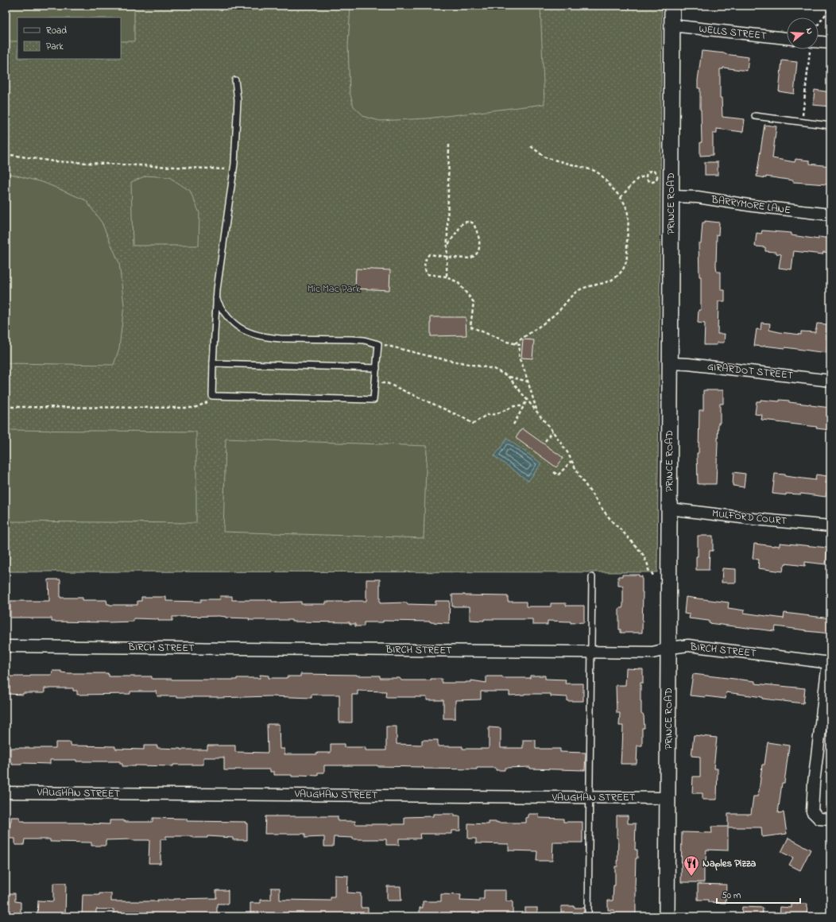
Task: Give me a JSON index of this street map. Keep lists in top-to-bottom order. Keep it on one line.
{"streets":{"street":["WELLS STREET","PRINCE ROAD","BARRYMORE LANE","GIRARDOT STREET","MULFORD COURT","BIRCH STREET","VAUGHAN STREET"]},"crossings":[["WELLS STREET","PRINCE ROAD"],["PRINCE ROAD","BARRYMORE LANE"],["PRINCE ROAD","GIRARDOT STREET"],["PRINCE ROAD","MULFORD COURT"],["PRINCE ROAD","BIRCH STREET"],["PRINCE ROAD","VAUGHAN STREET"]],"parks":["Mic Mac Park"],"places":{"restaurant":["Naples Pizza"]},"legend":["Road","Park"],"scale_bar":"50 m","north":"right"}
